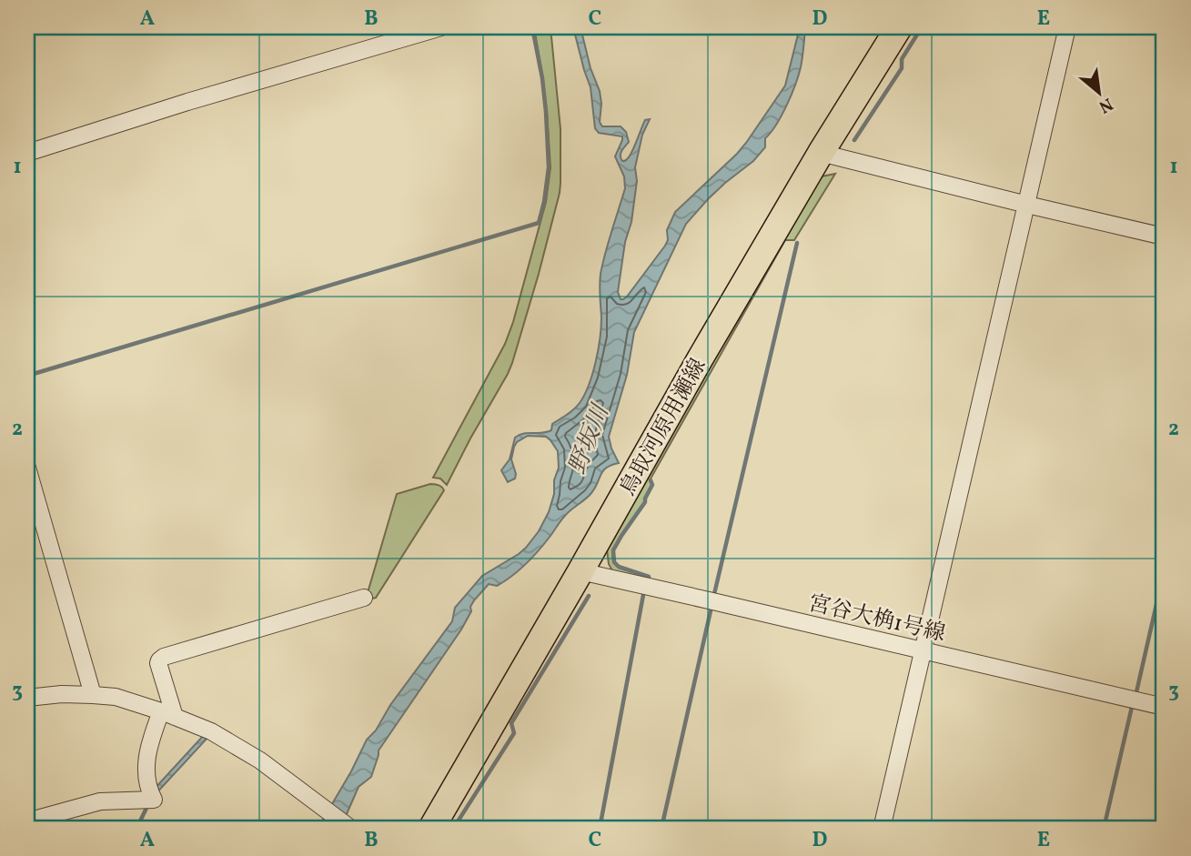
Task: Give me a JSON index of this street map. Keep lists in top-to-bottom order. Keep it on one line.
{"streets":{"main road":["鳥取河原用瀬線"],"street":["宮谷大桷1号線"]},"crossings":[["鳥取河原用瀬線","宮谷大桷1号線"]],"water":["野坂川"],"north":"bottom right","grid":{"columns":["A","B","C","D","E"],"rows":["1","2","3"]}}
